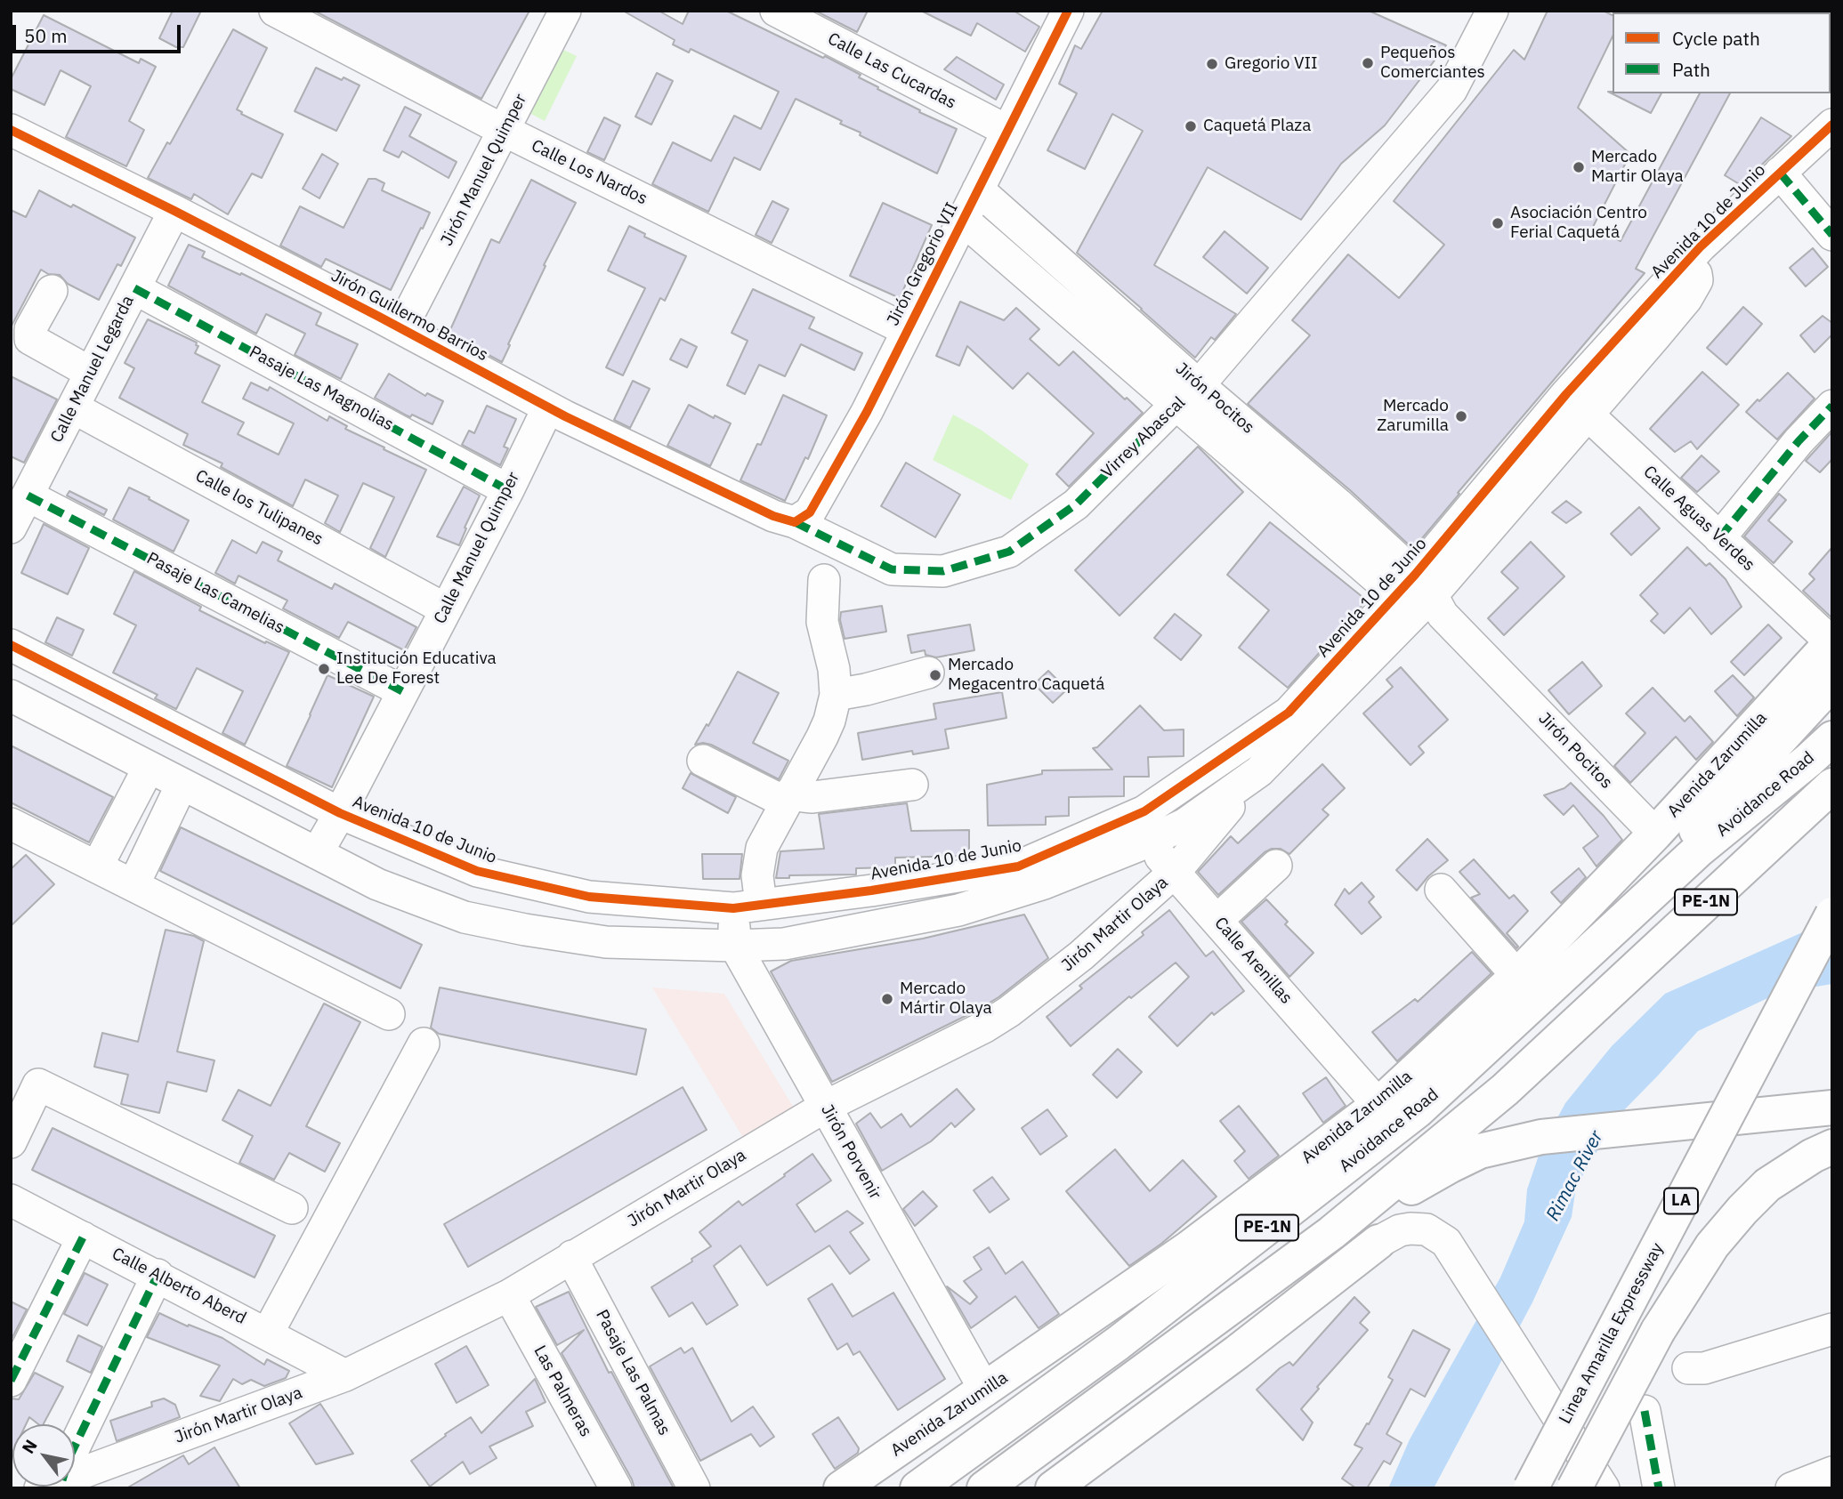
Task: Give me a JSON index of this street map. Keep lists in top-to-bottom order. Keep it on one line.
{"streets":{"main road":["Avenida Zarumilla","Avoidance Road","PE-1N","LA","Linea Amarilla Expressway"],"street":["Calle Las Cucardas","Jirón Manuel Quimper","Calle Los Nardos","Avenida 10 de Junio","Jirón Gregorio VII","Jirón Guillermo Barrios","Calle Manuel Legarda","Pasaje Las Magnolias","Jirón Pocitos","Virrey Abascal","Calle los Tulipanes","Calle Aguas Verdes","Calle Manuel Quimper","Pasaje Las Camelias","Jirón Martir Olaya","Calle Arenillas","Jirón Porvenir","Calle Alberto Aberd","Pasaje Las Palmas","Las Palmeras"]},"crossings":[["Calle Las Cucardas","Jirón Gregorio VII"],["Jirón Manuel Quimper","Calle Los Nardos"],["Jirón Manuel Quimper","Jirón Guillermo Barrios"],["Calle Los Nardos","Jirón Gregorio VII"],["Avenida 10 de Junio","Jirón Pocitos"],["Avenida 10 de Junio","Calle Aguas Verdes"],["Avenida 10 de Junio","Calle Manuel Quimper"],["Avenida 10 de Junio","Jirón Martir Olaya"],["Avenida 10 de Junio","Calle Arenillas"],["Avenida 10 de Junio","Jirón Porvenir"],["Jirón Gregorio VII","Jirón Guillermo Barrios"],["Jirón Gregorio VII","Jirón Pocitos"],["Jirón Gregorio VII","Virrey Abascal"],["Jirón Guillermo Barrios","Calle Manuel Legarda"],["Jirón Guillermo Barrios","Virrey Abascal"],["Jirón Guillermo Barrios","Calle Manuel Quimper"],["Calle Manuel Legarda","Pasaje Las Magnolias"],["Calle Manuel Legarda","Calle los Tulipanes"],["Calle Manuel Legarda","Pasaje Las Camelias"],["Pasaje Las Magnolias","Calle Manuel Quimper"],["Jirón Pocitos","Virrey Abascal"],["Jirón Pocitos","Avenida Zarumilla"],["Calle los Tulipanes","Calle Manuel Quimper"],["Calle Aguas Verdes","Avenida Zarumilla"],["Calle Manuel Quimper","Pasaje Las Camelias"],["Avenida Zarumilla","Calle Arenillas"],["Avenida Zarumilla","Jirón Porvenir"],["Jirón Martir Olaya","Calle Arenillas"],["Jirón Martir Olaya","Jirón Porvenir"],["Jirón Martir Olaya","Calle Alberto Aberd"],["Jirón Martir Olaya","Pasaje Las Palmas"],["Jirón Martir Olaya","Las Palmeras"]],"water":["Rimac River"],"places":["Pequeños Comerciantes","Gregorio VII","Caquetá Plaza","Mercado Martir Olaya","Asociación Centro Ferial Caquetá","Mercado Zarumilla","Institución Educativa Lee De Forest","Mercado Megacentro Caquetá","Mercado Mártir Olaya"],"legend":["Cycle path","Path"],"scale_bar":"50 m","north":"top left"}
